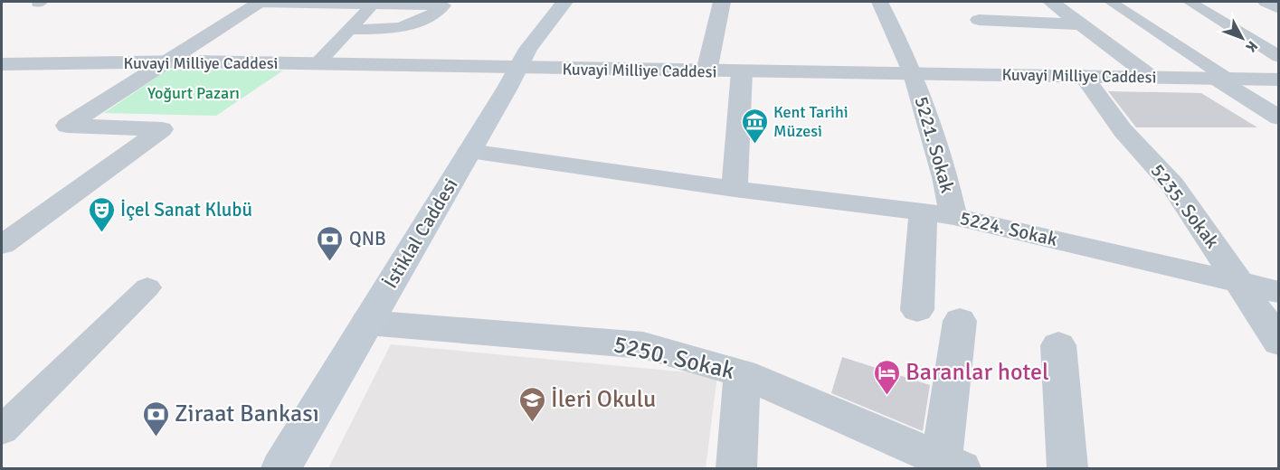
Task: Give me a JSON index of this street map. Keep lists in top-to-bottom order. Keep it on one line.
{"streets":{"main road":["İstiklal Caddesi"],"street":["Kuvayi Milliye Caddesi","5221. Sokak","5235. Sokak","5224. Sokak","5250. Sokak"]},"crossings":[["Kuvayi Milliye Caddesi","5221. Sokak"],["Kuvayi Milliye Caddesi","5235. Sokak"],["Kuvayi Milliye Caddesi","İstiklal Caddesi"],["5221. Sokak","5224. Sokak"],["5235. Sokak","5224. Sokak"],["5224. Sokak","İstiklal Caddesi"],["İstiklal Caddesi","5250. Sokak"]],"parks":["Yoğurt Pazarı"],"places":{"museum":["Kent Tarihi Müzesi"],"theatre":["İçel Sanat Klubü"],"bank":["QNB","Ziraat Bankası"],"hotel":["Baranlar hotel"],"school or university":["İleri Okulu"]},"north":"bottom right"}
